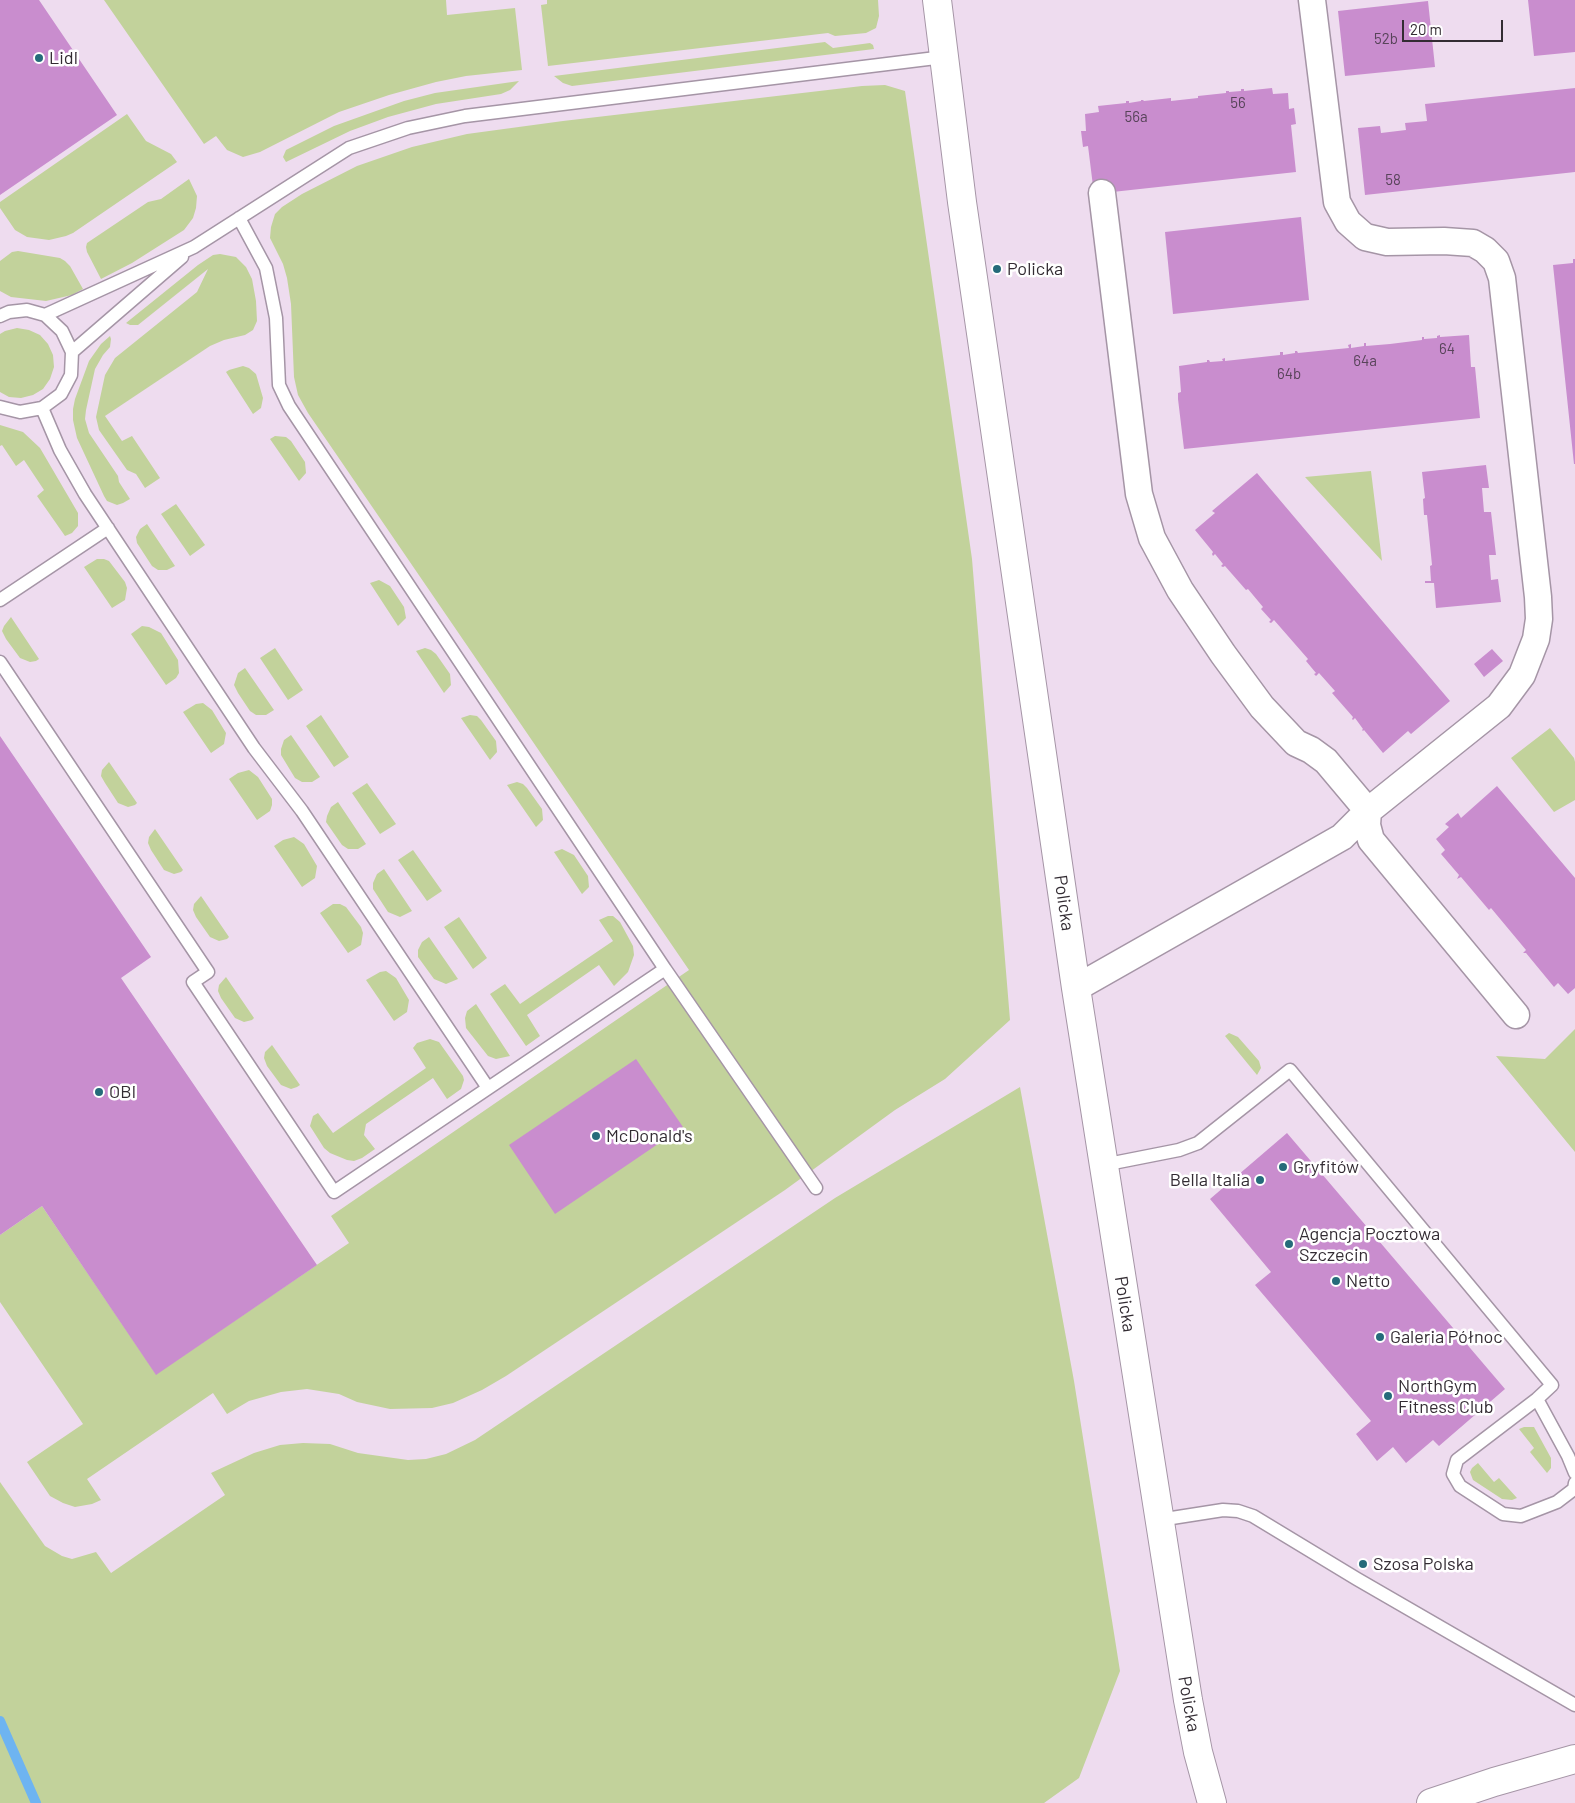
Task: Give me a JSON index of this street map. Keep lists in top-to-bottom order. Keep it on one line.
{"streets":{"street":["Policka"]},"places":["Lidl","Policka","OBI","McDonald's","Gryfitów","Bella Italia","Agencja Pocztowa Szczecin","Netto","Galeria Północ","NorthGym Fitness Club","Szosa Polska"],"house_numbers":["52b","56","56a","58","64","64a","64b"],"scale_bar":"20 m"}
